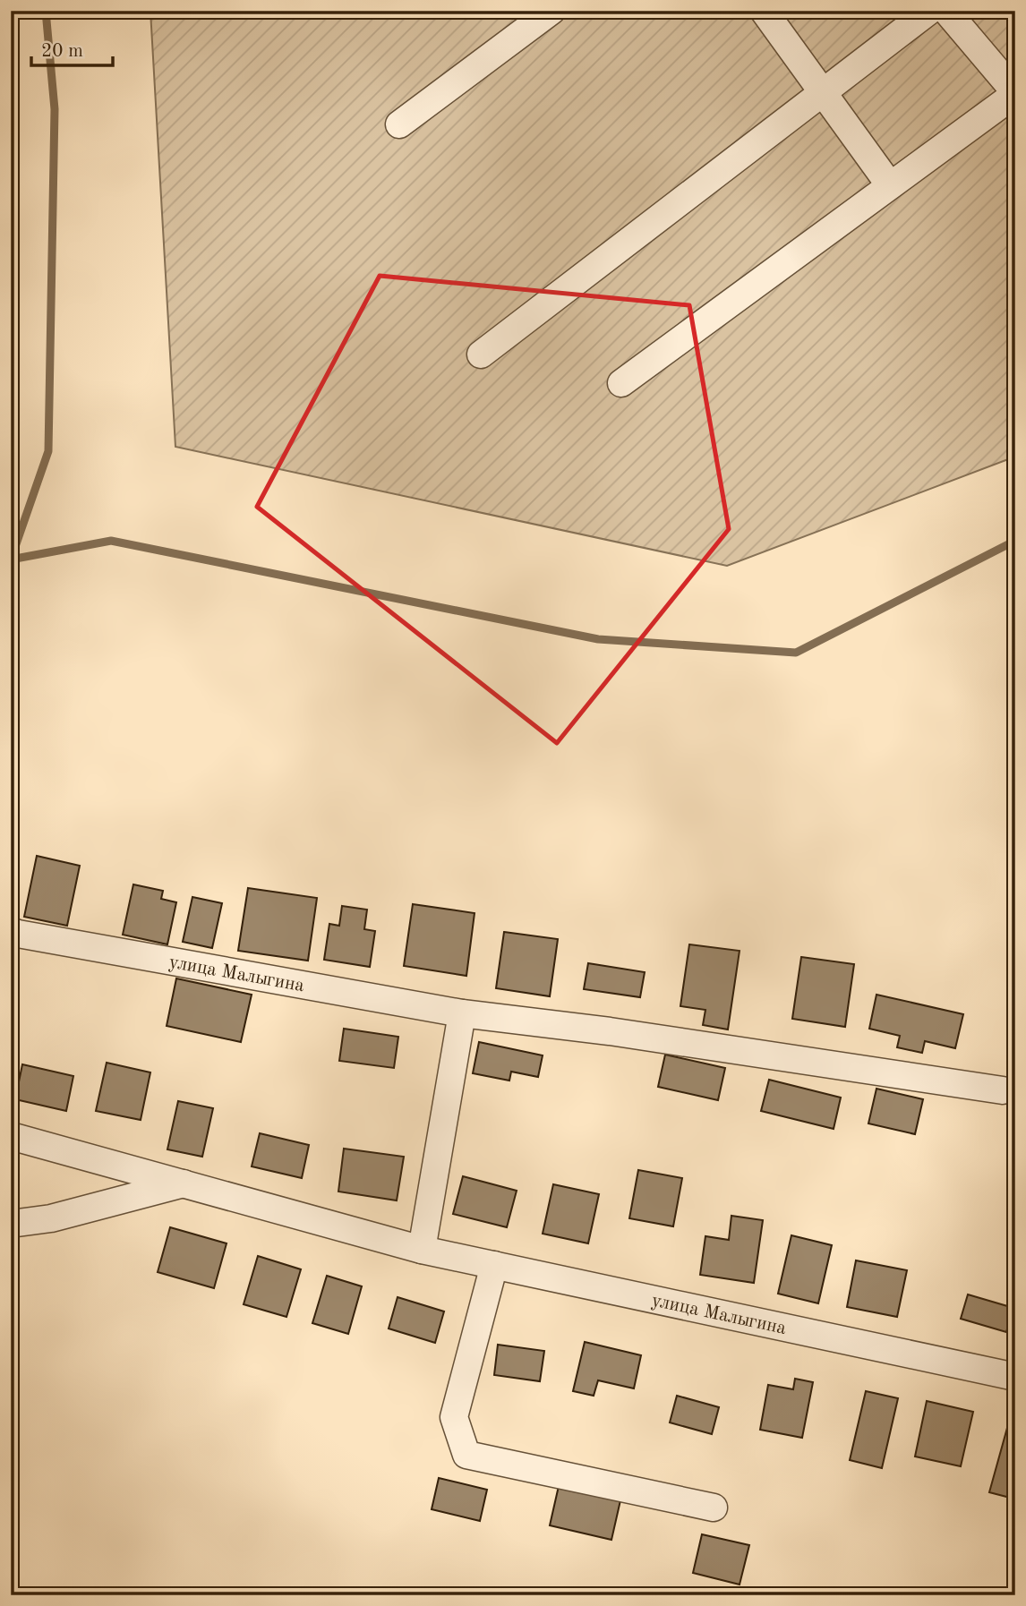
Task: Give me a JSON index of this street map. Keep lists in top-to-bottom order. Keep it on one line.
{"streets":{"street":["улица Малыгина"]},"scale_bar":"20 m"}
